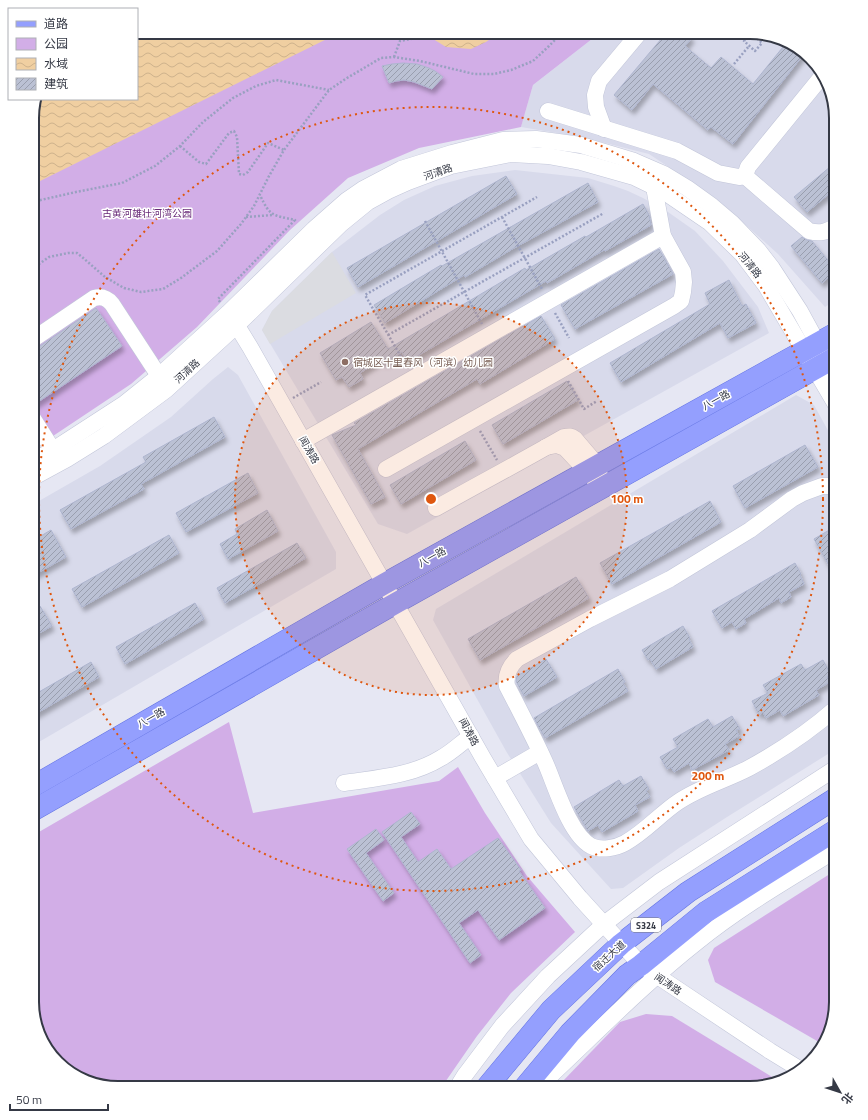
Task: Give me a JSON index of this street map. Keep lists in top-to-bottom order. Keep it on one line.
{"streets":{"main road":["八一路","S324","宿迁大道"],"street":["河清路","闻涛路"]},"crossings":[["河清路","八一路"],["河清路","闻涛路"],["八一路","闻涛路"],["闻涛路","S324"],["闻涛路","宿迁大道"]],"parks":["古黄河雄壮河湾公园"],"places":["宿城区十里春风（河滨）幼儿园"],"legend":["道路","公园","水域","建筑"],"scale_bar":"50 m","north":"bottom right","rings":["100 m","200 m"]}
